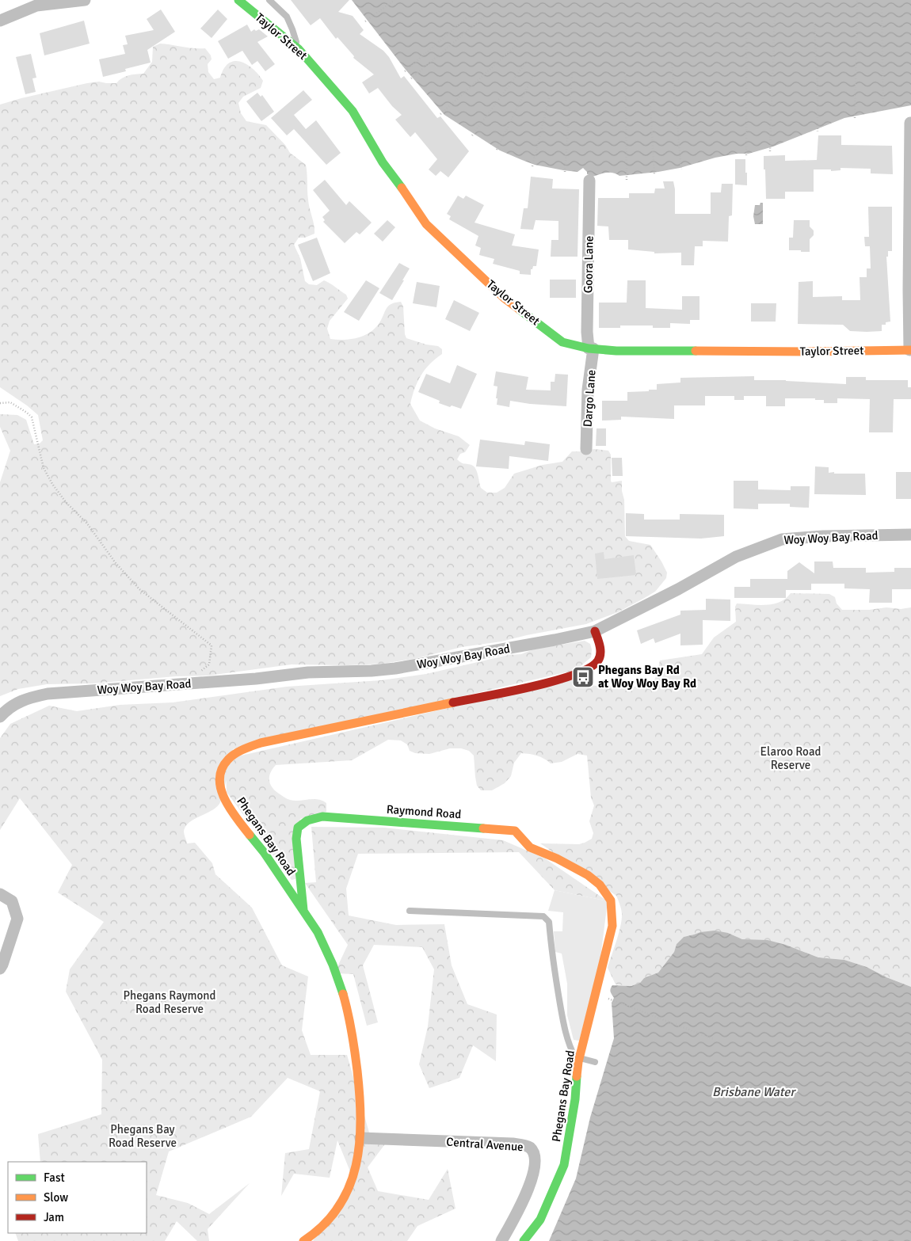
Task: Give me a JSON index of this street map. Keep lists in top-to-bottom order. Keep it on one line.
{"streets":{"street":["Taylor Street","Goora Lane","Dargo Lane","Woy Woy Bay Road","Raymond Road","Phegans Bay Road","Central Avenue"]},"crossings":[["Taylor Street","Goora Lane"],["Taylor Street","Dargo Lane"],["Goora Lane","Dargo Lane"],["Woy Woy Bay Road","Phegans Bay Road"],["Raymond Road","Phegans Bay Road"],["Phegans Bay Road","Central Avenue"]],"water":["Brisbane Water"],"parks":["Elaroo Road Reserve","Phegans Raymond Road Reserve","Phegans Bay Road Reserve"],"places":{"bus stop":["Phegans Bay Rd at Woy Woy Bay Rd"]},"legend":["Fast","Slow","Jam"]}
